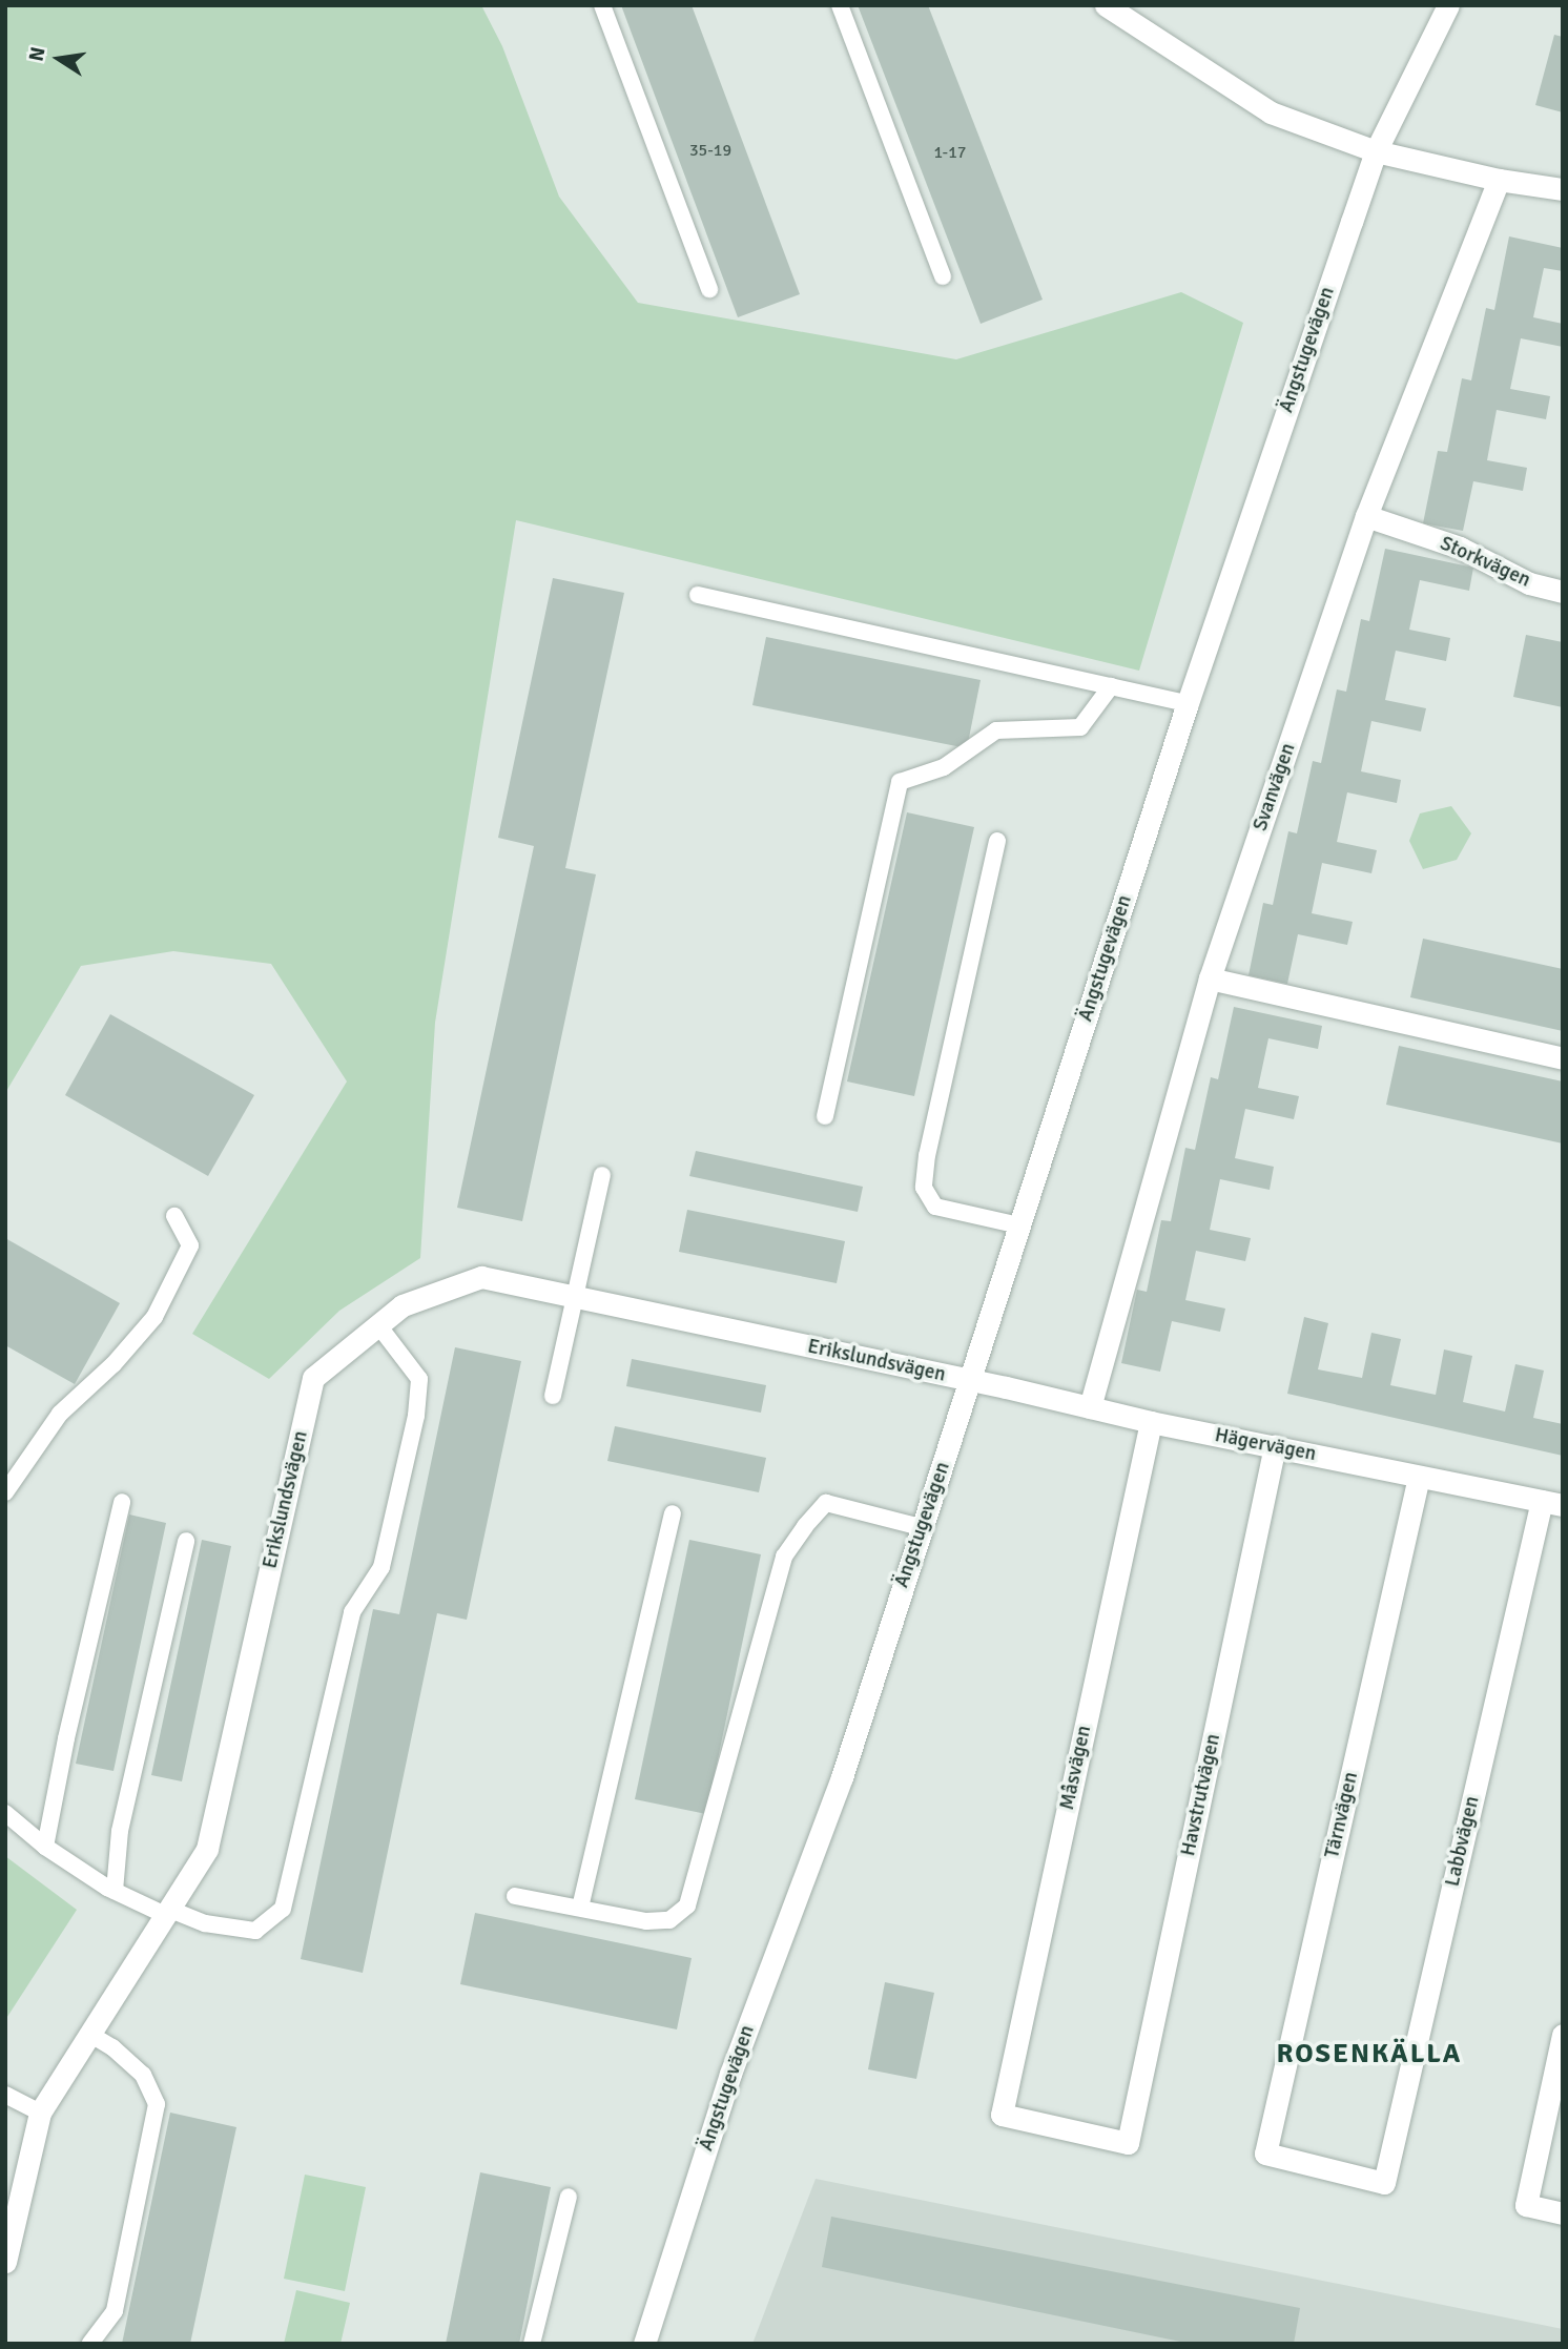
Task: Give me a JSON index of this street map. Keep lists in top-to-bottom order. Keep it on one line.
{"streets":{"street":["Ängstugevägen","Storkvägen","Svanvägen","Erikslundsvägen","Hägervägen","Måsvägen","Havstrutvägen","Tärnvägen","Labbvägen"]},"crossings":[["Ängstugevägen","Erikslundsvägen"],["Ängstugevägen","Hägervägen"],["Storkvägen","Svanvägen"],["Svanvägen","Hägervägen"],["Erikslundsvägen","Hägervägen"],["Hägervägen","Måsvägen"],["Hägervägen","Havstrutvägen"],["Hägervägen","Tärnvägen"],["Hägervägen","Labbvägen"],["Måsvägen","Havstrutvägen"],["Tärnvägen","Labbvägen"]],"districts":["ROSENKÄLLA"],"house_numbers":["35-19","1-17"],"north":"left"}
